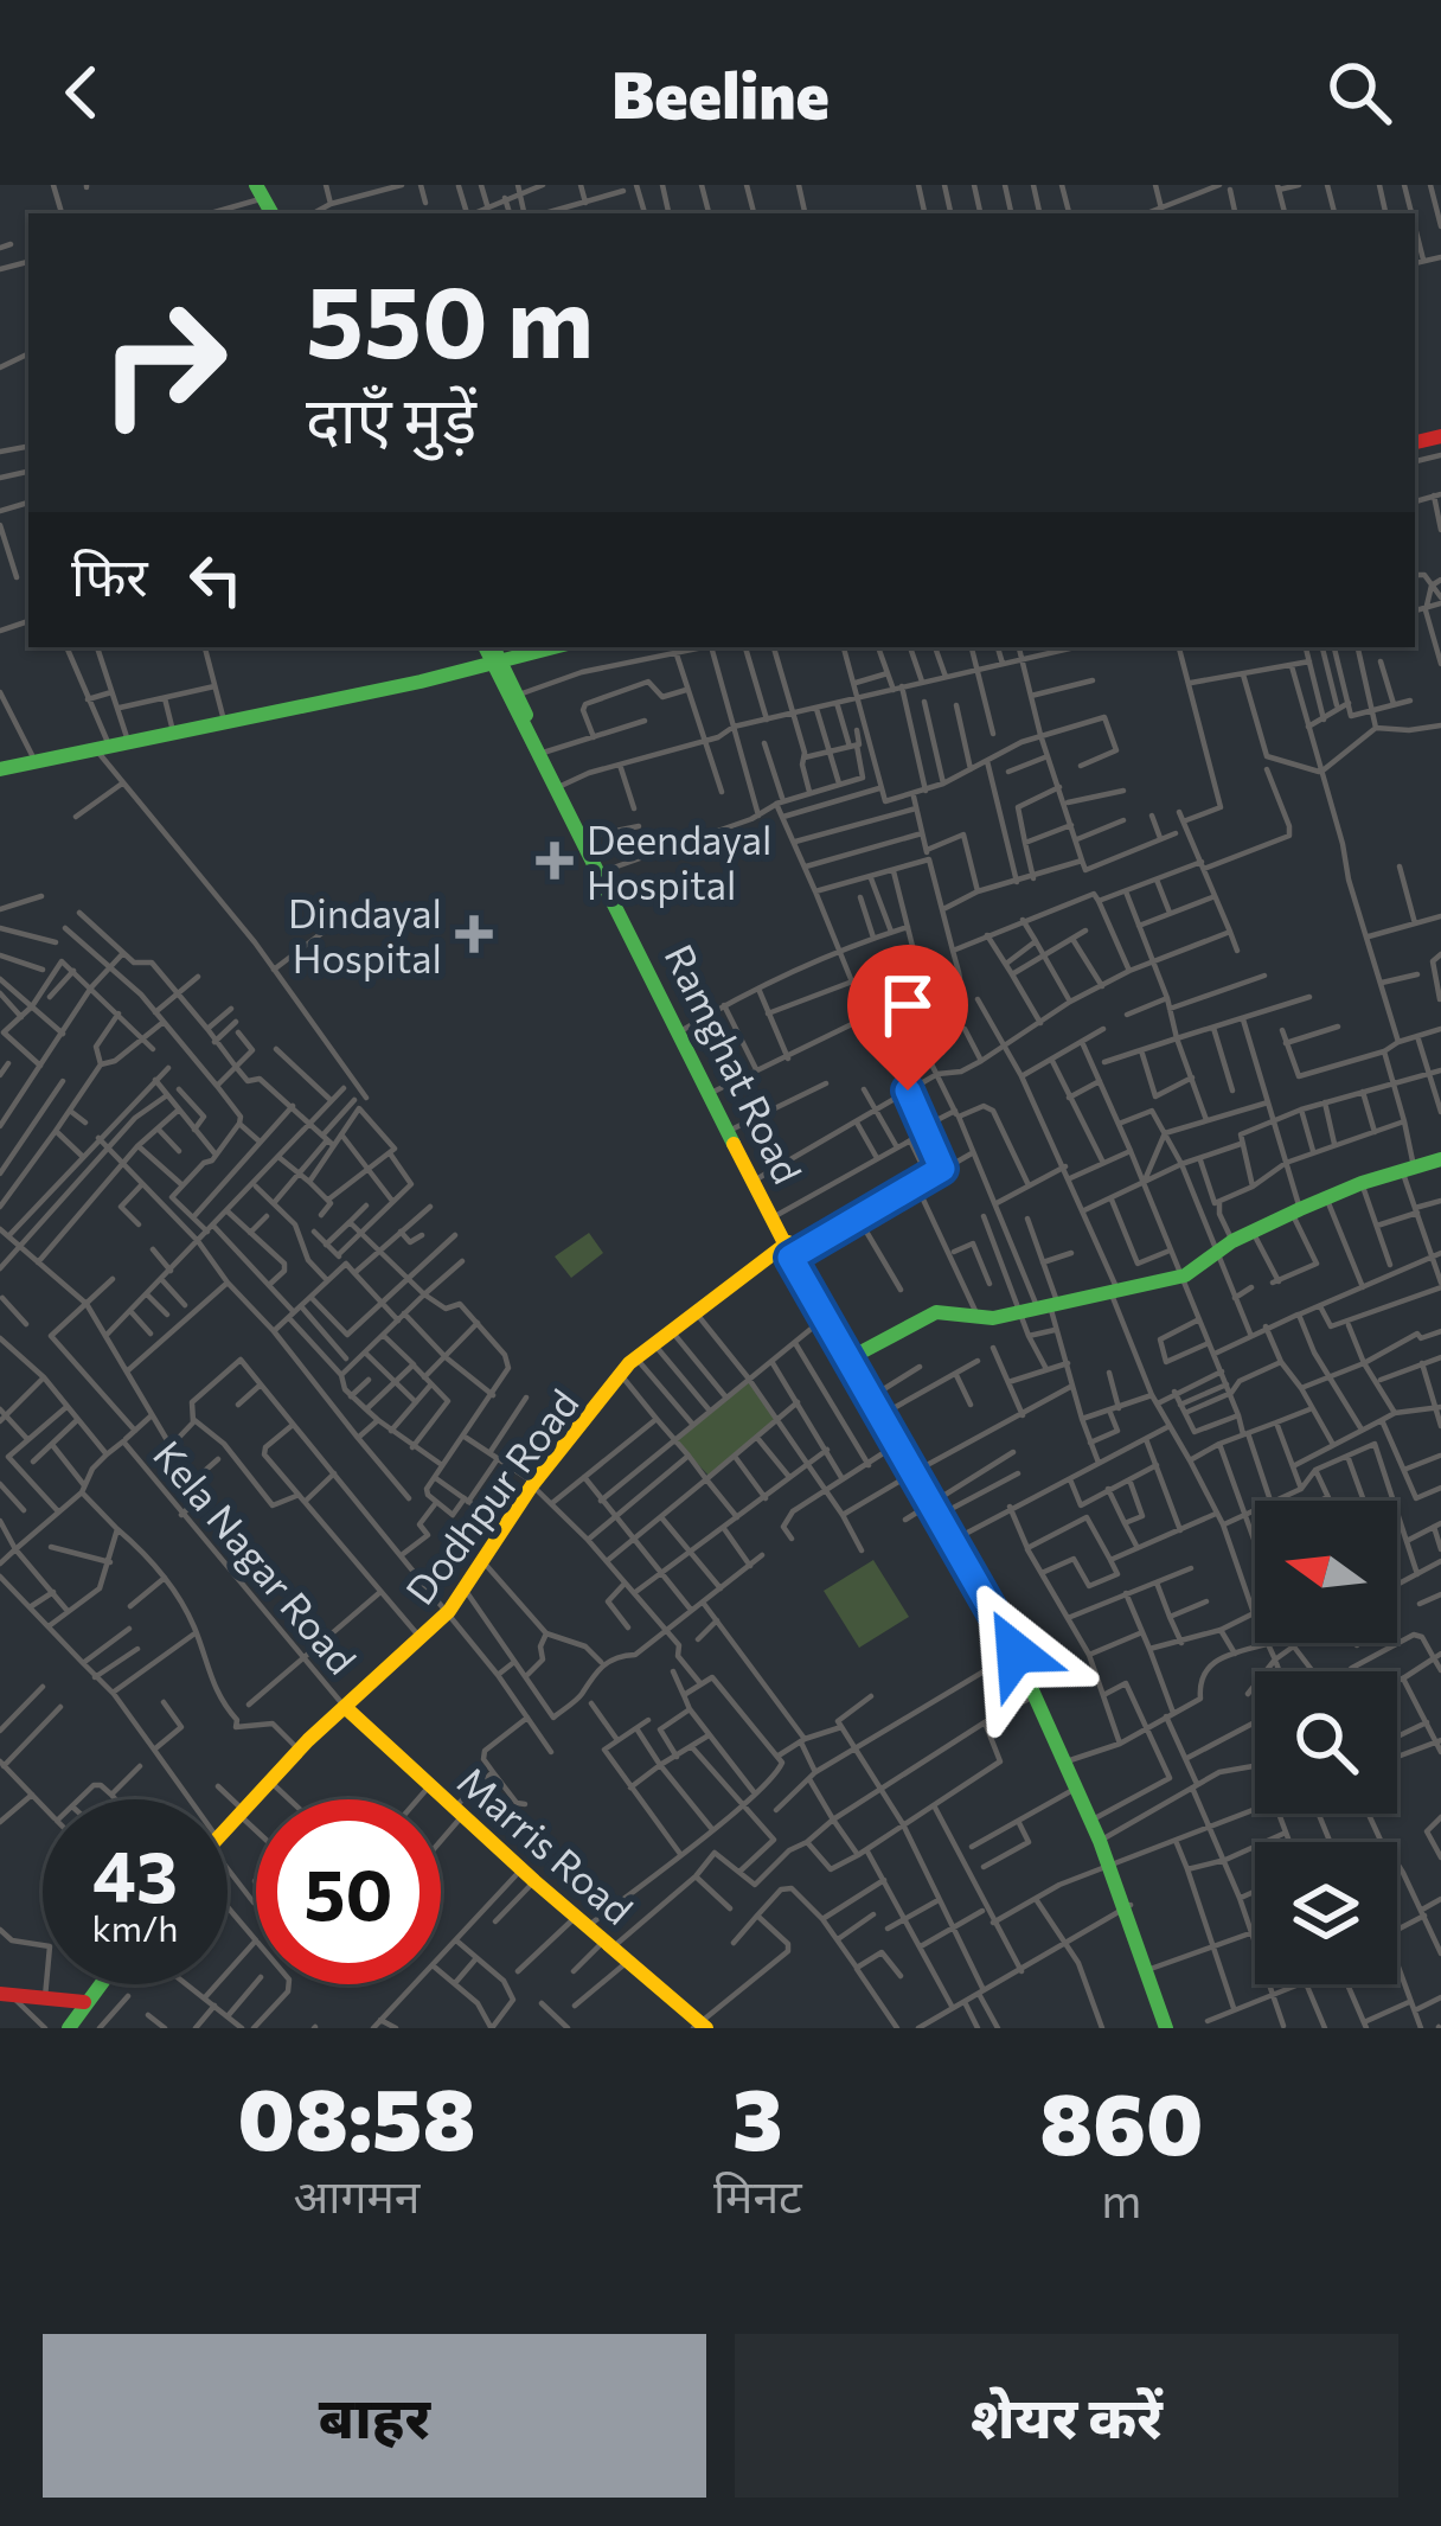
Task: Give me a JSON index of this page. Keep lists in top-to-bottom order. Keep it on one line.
{"streets":{"main road":["Ramghat Road","Dodhpur Road","Marris Road"],"street":["Kela Nagar Road"]},"crossings":[["Ramghat Road","Dodhpur Road"],["Dodhpur Road","Kela Nagar Road"],["Dodhpur Road","Marris Road"],["Kela Nagar Road","Marris Road"]],"places":{"health":["Deendayal Hospital","Dindayal Hospital"]},"north":"left","page":{"header":"Beeline","turn":["550 m","दाएँ मुड़ें"],"then":"फिर","speed":"43 km/h","limit":"50","eta":["08:58","आगमन","3","मिनट","860","m"],"buttons":["बाहर","शेयर करें"]}}
